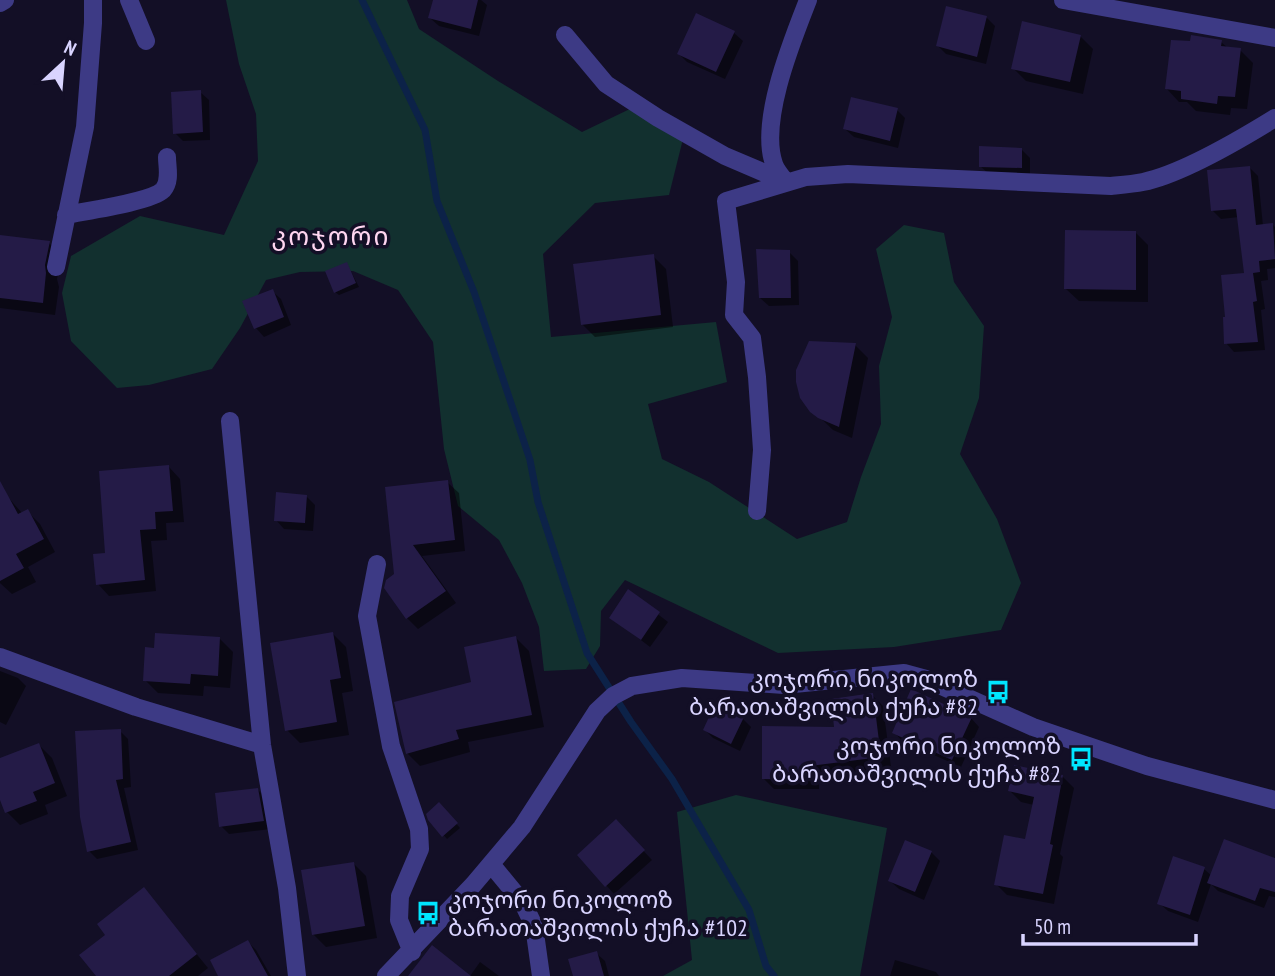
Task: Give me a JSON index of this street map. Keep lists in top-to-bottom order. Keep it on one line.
{"districts":["კოჯორი"],"places":{"bus stop":["კოჯორი, ნიკოლოზ ბარათაშვილის ქუჩა #82","კოჯორი ნიკოლოზ ბარათაშვილის ქუჩა #82","კოჯორი ნიკოლოზ ბარათაშვილის ქუჩა #102"]},"scale_bar":"50 m","north":"top right"}
